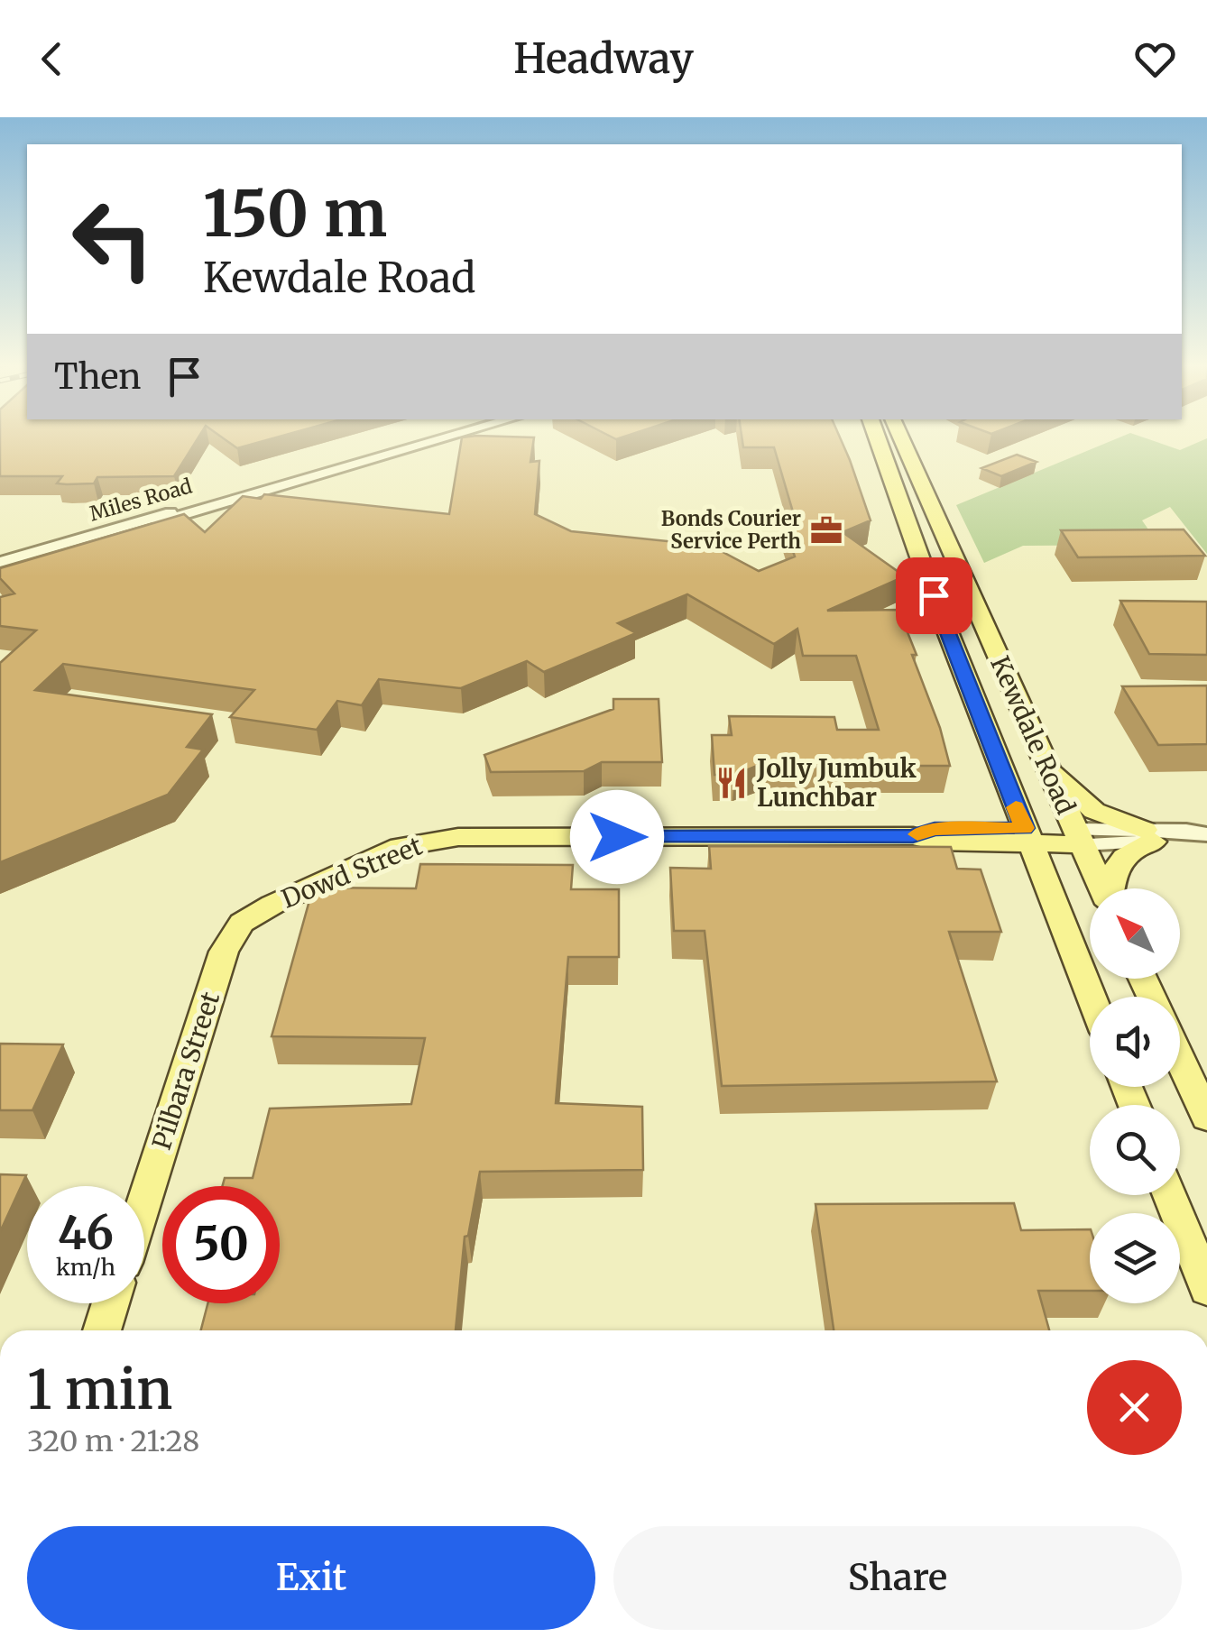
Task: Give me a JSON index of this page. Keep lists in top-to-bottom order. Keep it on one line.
{"streets":{"main road":["Kewdale Road","Dowd Street","Pilbara Street"],"street":["Miles Road"]},"crossings":[["Kewdale Road","Dowd Street"],["Dowd Street","Pilbara Street"]],"places":{"office":["Bonds Courier Service Perth"],"restaurant":["Jolly Jumbuk Lunchbar"]},"north":"top left","page":{"header":"Headway","turn":["150 m","Kewdale Road"],"then":"Then","speed":"46 km/h","limit":"50","heading":["1 min","320 m · 21:28"],"buttons":["Exit","Share"]}}
